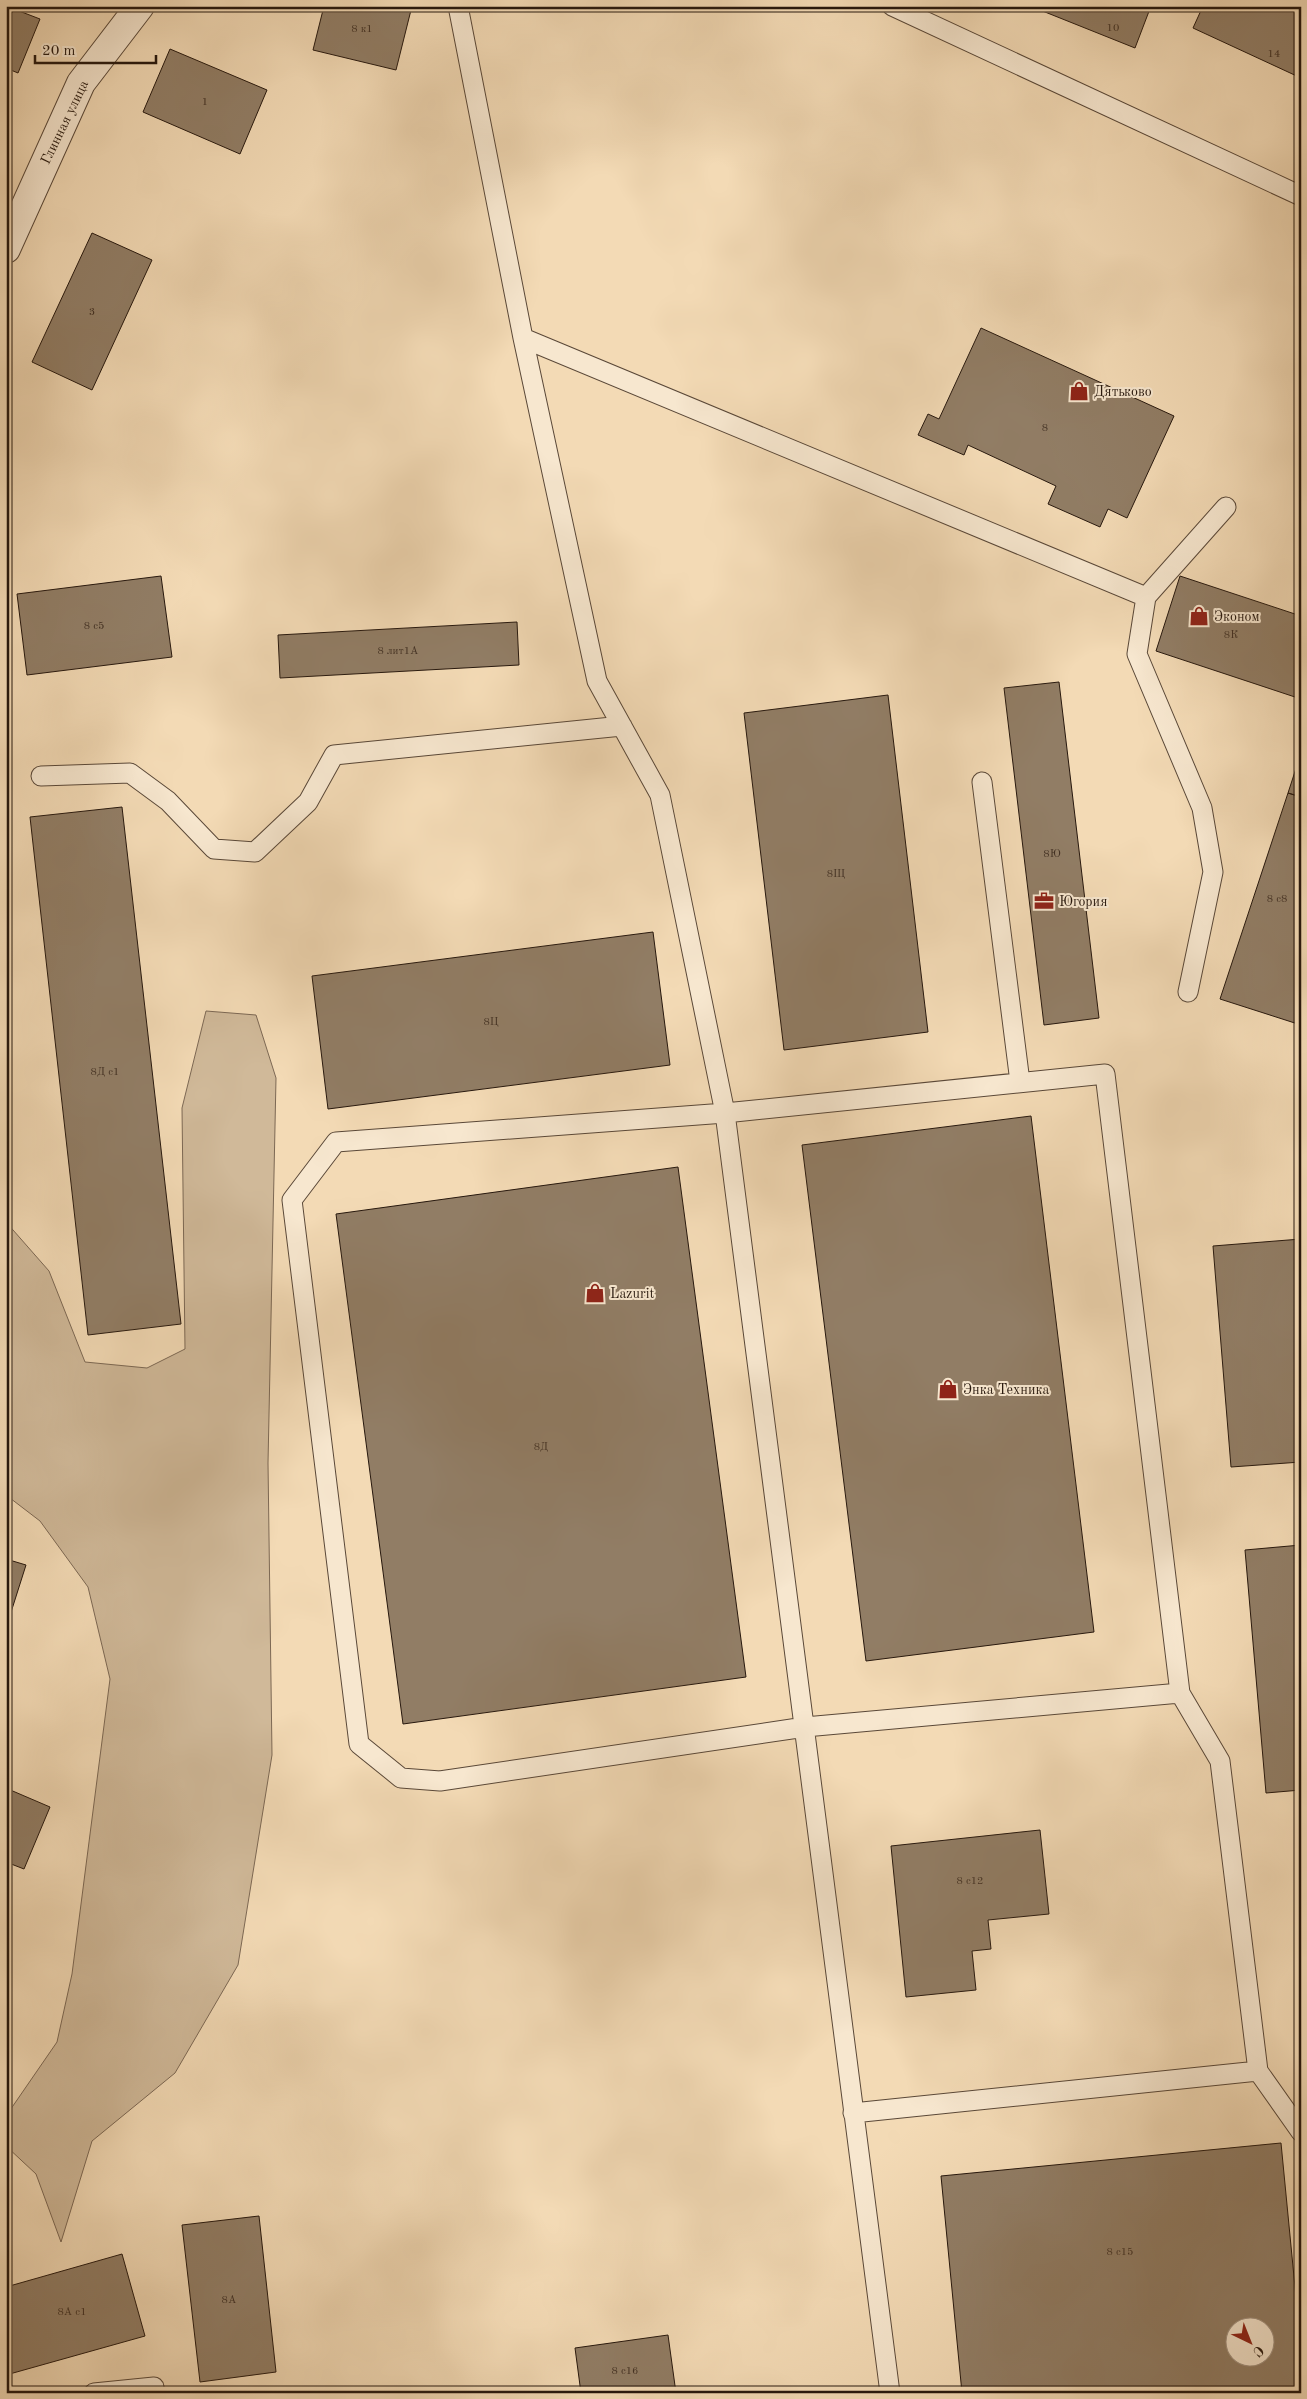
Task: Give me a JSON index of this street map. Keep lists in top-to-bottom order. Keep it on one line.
{"streets":{"street":["Глинная улица"]},"places":{"shop":["Дятьково","Эконом","Lazurit","Энка Техника"],"office":["Югория"]},"house_numbers":["10","8 к1","14","1","3","8","8 с5","8К","8 лит1А","8Ю","8Щ","8 с8","8Ц","8Д с1","8Д","8 с12","8 с15","8А","8А с1","8 с16"],"scale_bar":"20 m","north":"bottom right"}
